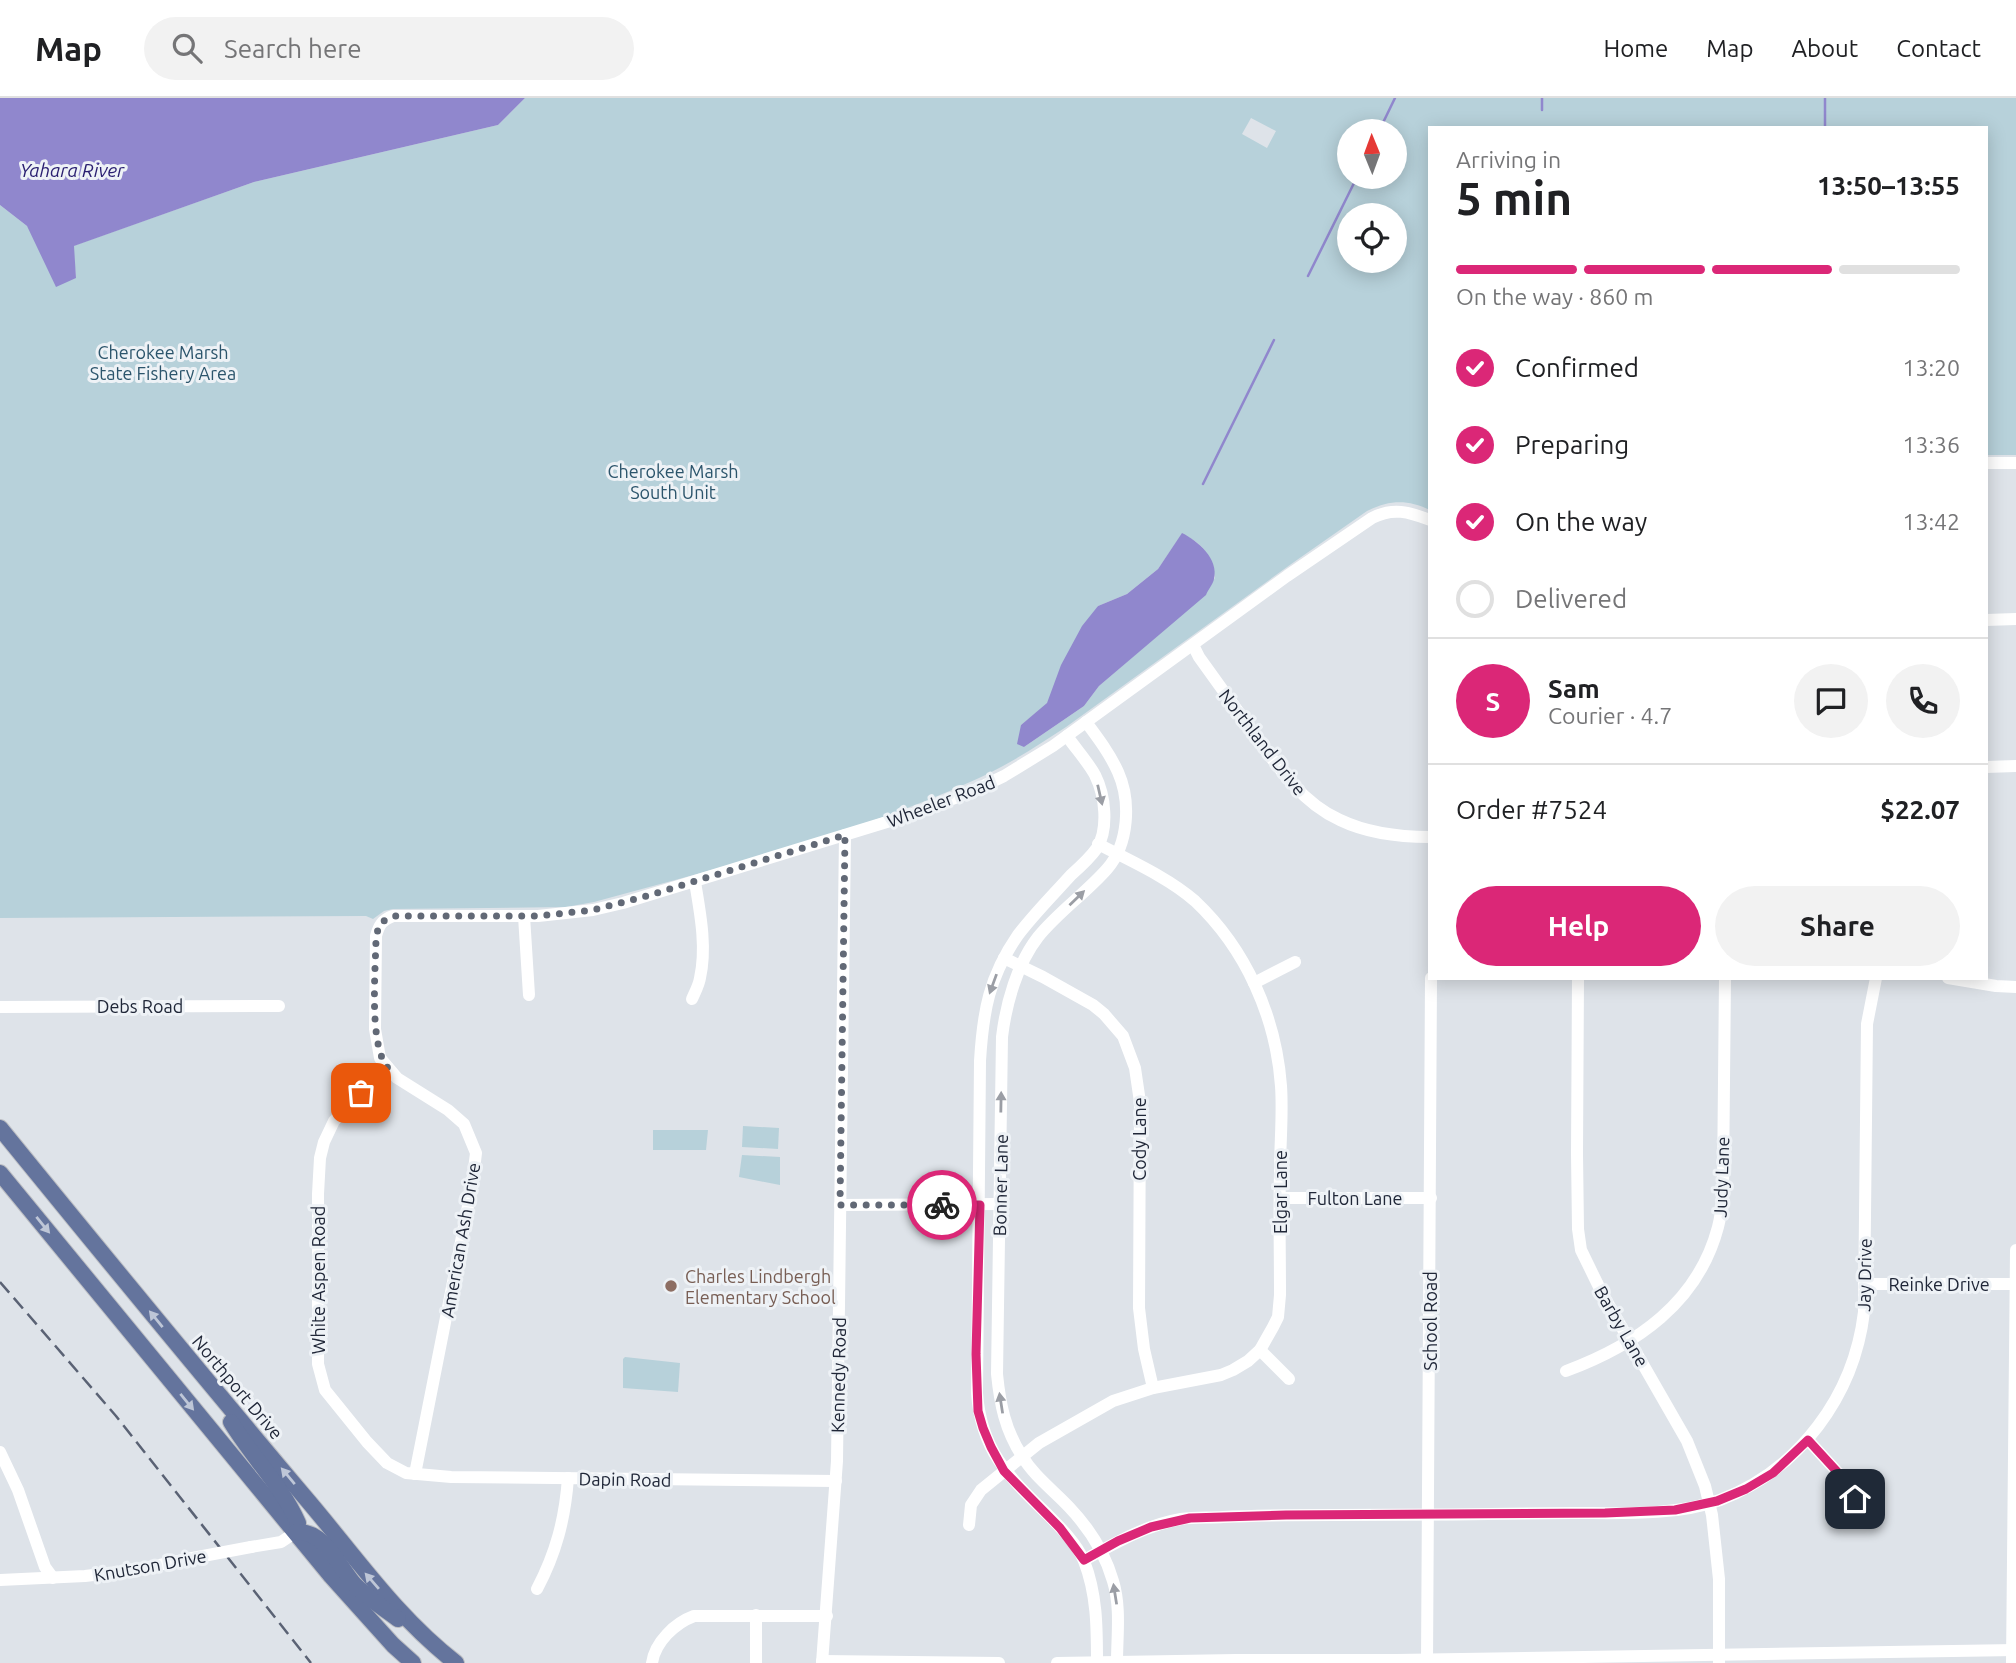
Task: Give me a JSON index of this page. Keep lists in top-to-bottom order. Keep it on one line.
{"streets":{"main road":["Northport Drive"],"street":["Northland Drive","Wheeler Road","Debs Road","Cody Lane","Judy Lane","Bonner Lane","Elgar Lane","Fulton Lane","American Ash Drive","Jay Drive","White Aspen Road","Reinke Drive","School Road","Barby Lane","Kennedy Road","Dapin Road","Knutson Drive"]},"crossings":[["Northland Drive","Wheeler Road"],["Wheeler Road","Bonner Lane"],["Wheeler Road","American Ash Drive"],["Wheeler Road","White Aspen Road"],["Wheeler Road","Kennedy Road"],["Cody Lane","Bonner Lane"],["Cody Lane","Elgar Lane"],["Judy Lane","Barby Lane"],["Bonner Lane","Elgar Lane"],["Bonner Lane","Jay Drive"],["Elgar Lane","Fulton Lane"],["Fulton Lane","School Road"],["American Ash Drive","White Aspen Road"],["American Ash Drive","Dapin Road"],["Jay Drive","Reinke Drive"],["Jay Drive","School Road"],["Jay Drive","Barby Lane"],["White Aspen Road","Dapin Road"],["Kennedy Road","Dapin Road"]],"water":["Yahara River"],"parks":["Cherokee Marsh State Fishery Area","Cherokee Marsh South Unit"],"places":["Charles Lindbergh Elementary School"],"north":"top","page":{"header":"Map","search":"Search here","nav":["Home","Map","About","Contact"],"heading":["5 min","Arriving in","13:50–13:55"],"panel":["Sam","Courier · 4.7","Order #7524","$22.07"],"bar":"On the way · 860 m","list":[["Confirmed","13:20"],["Preparing","13:36"],["On the way","13:42"],"Delivered"],"round":"S","buttons":["Help","Share"]}}
